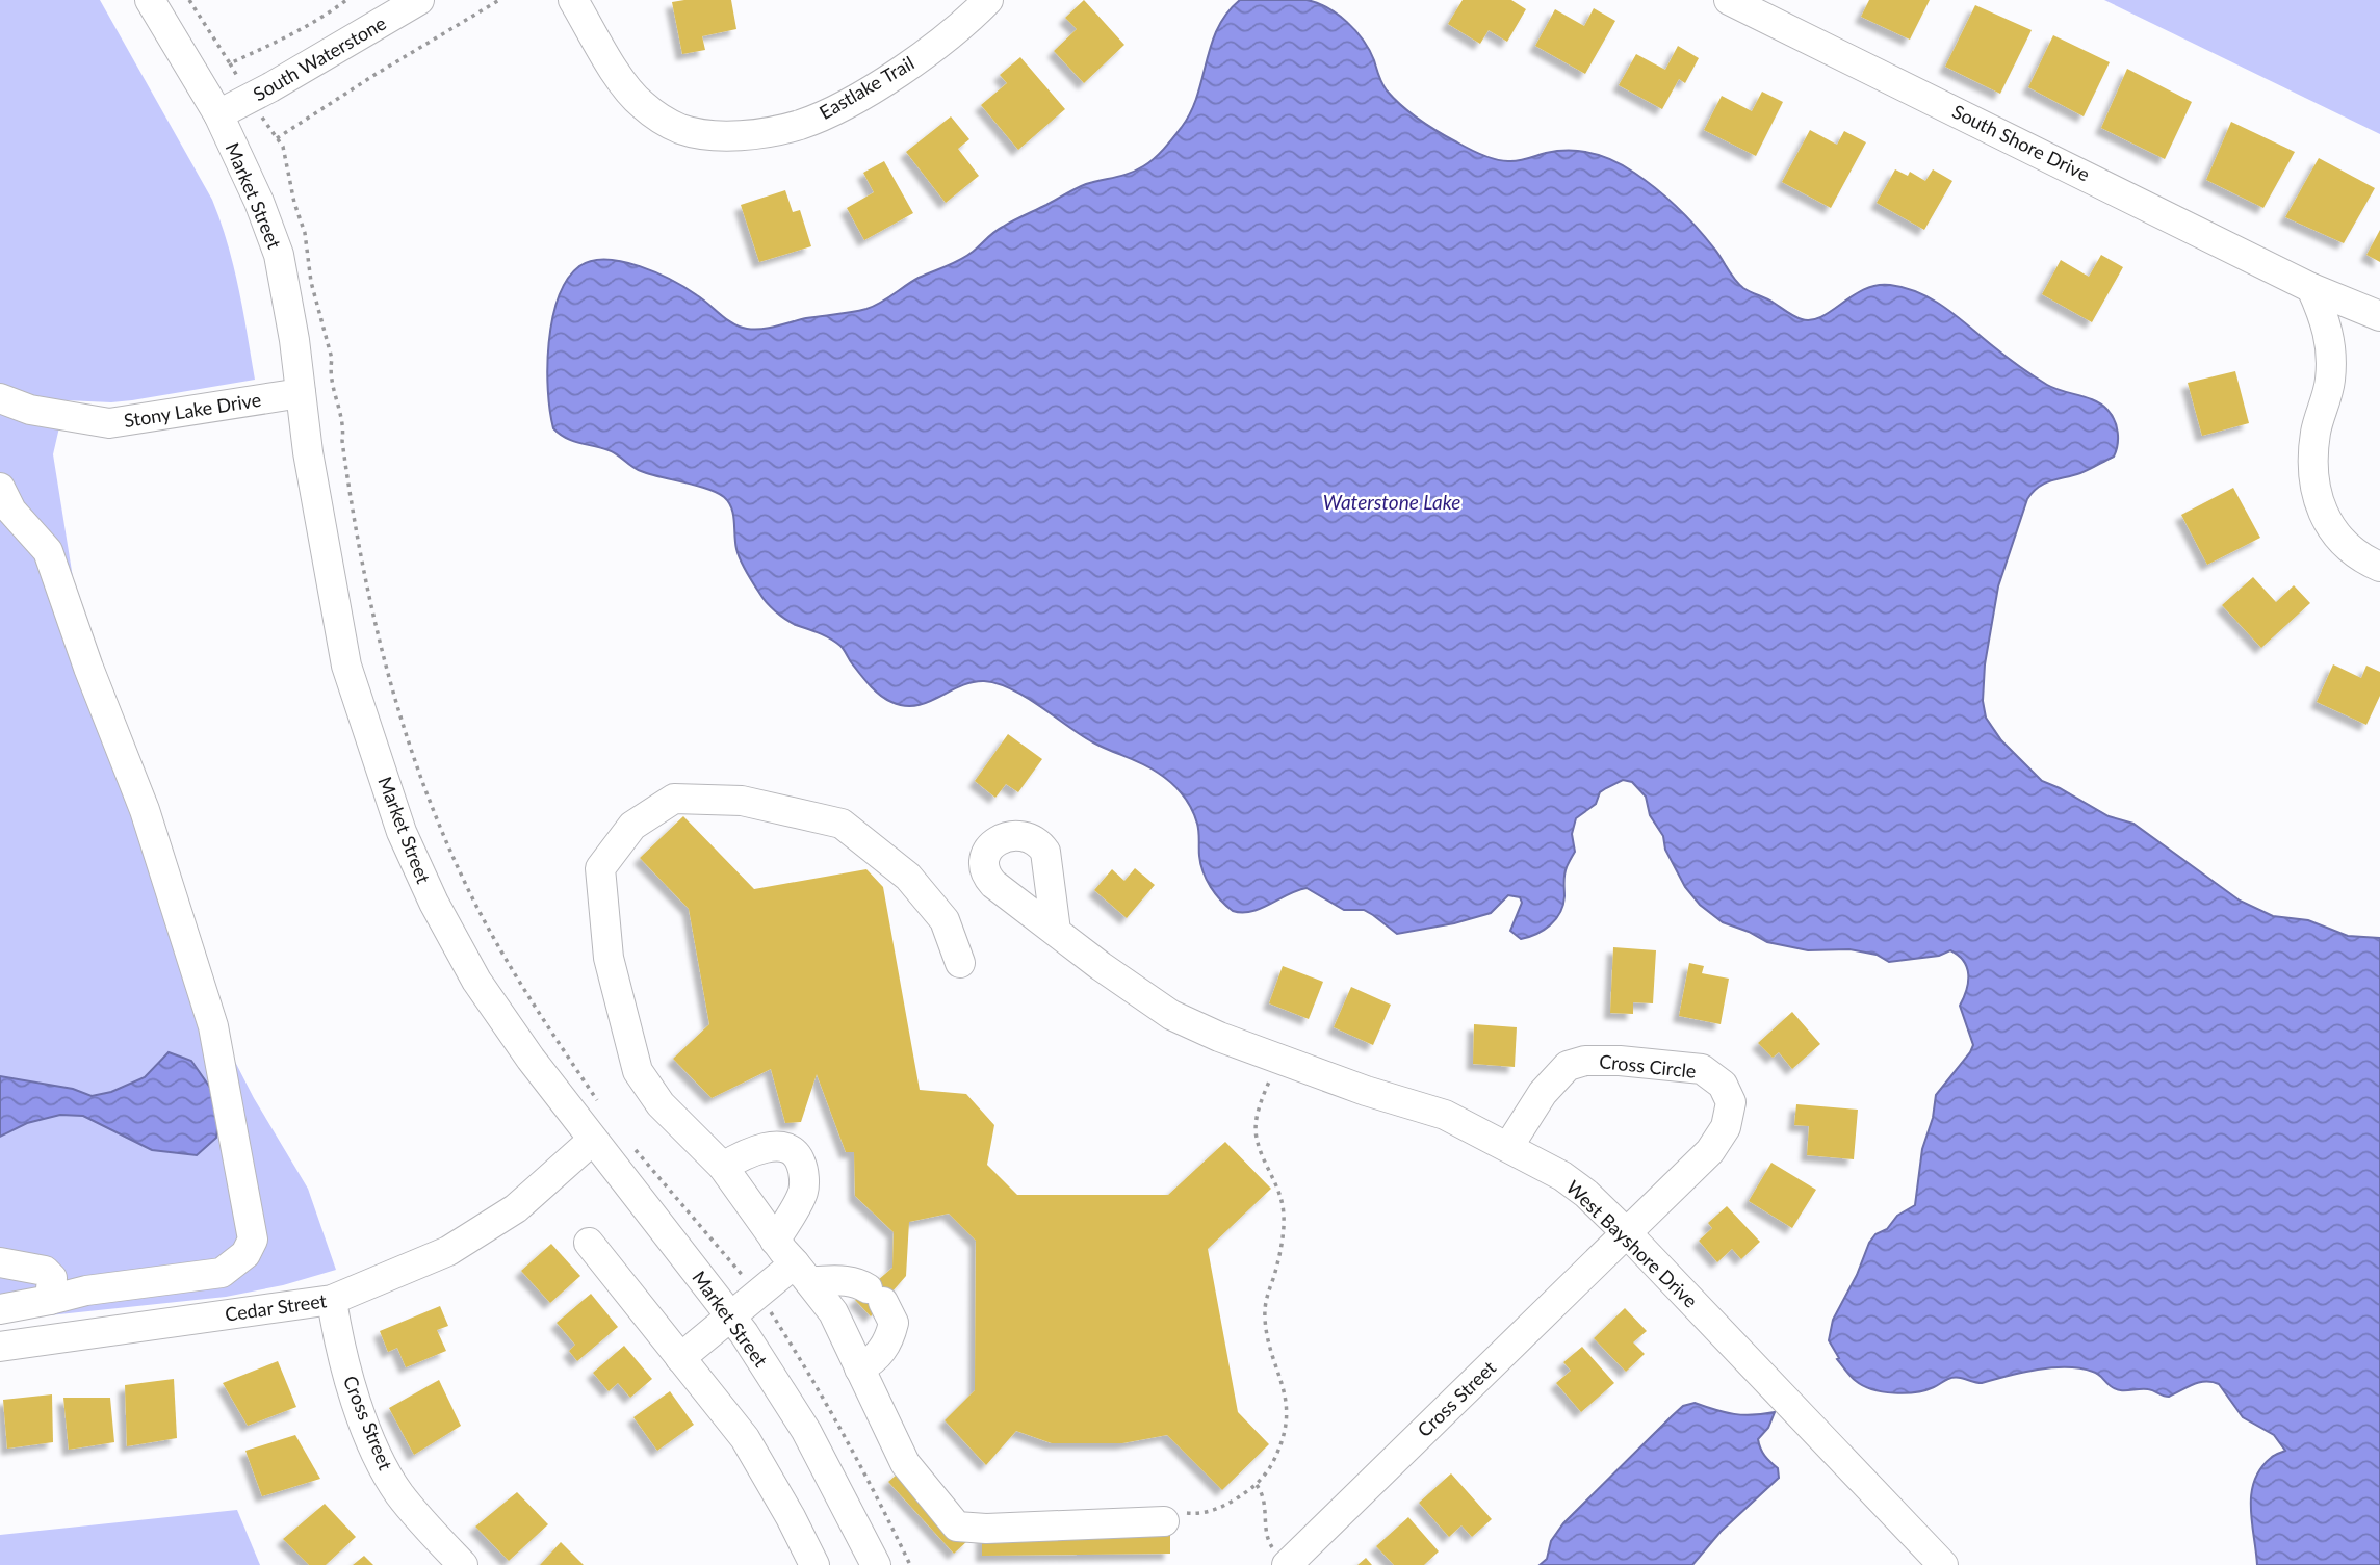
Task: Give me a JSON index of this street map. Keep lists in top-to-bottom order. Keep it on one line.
{"streets":{"street":["South Waterstone","Eastlake Trail","South Shore Drive","Market Street","Stony Lake Drive","Cross Circle","West Bayshore Drive","Cedar Street","Cross Street"]},"crossings":[["South Waterstone","Market Street"],["Market Street","Stony Lake Drive"],["Market Street","Cedar Street"],["Cross Circle","West Bayshore Drive"],["Cross Circle","Cross Street"],["West Bayshore Drive","Cross Street"],["Cedar Street","Cross Street"]],"water":["Waterstone Lake"]}
